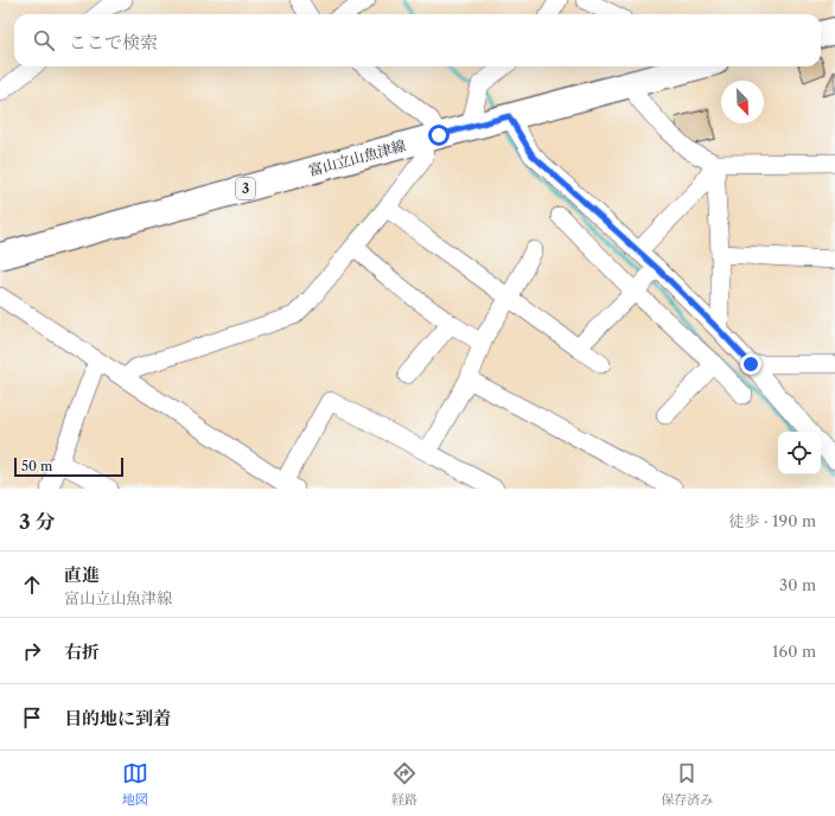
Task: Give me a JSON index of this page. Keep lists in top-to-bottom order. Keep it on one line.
{"streets":{"main road":["富山立山魚津線","3"]},"scale_bar":"50 m","north":"bottom right","page":{"search":"ここで検索","scale":"50 m","heading":["3 分","徒歩 · 190 m"],"list":[["直進","富山立山魚津線","30 m"],["右折","160 m"],"目的地に到着"],"nav":["地図","経路","保存済み"]}}
